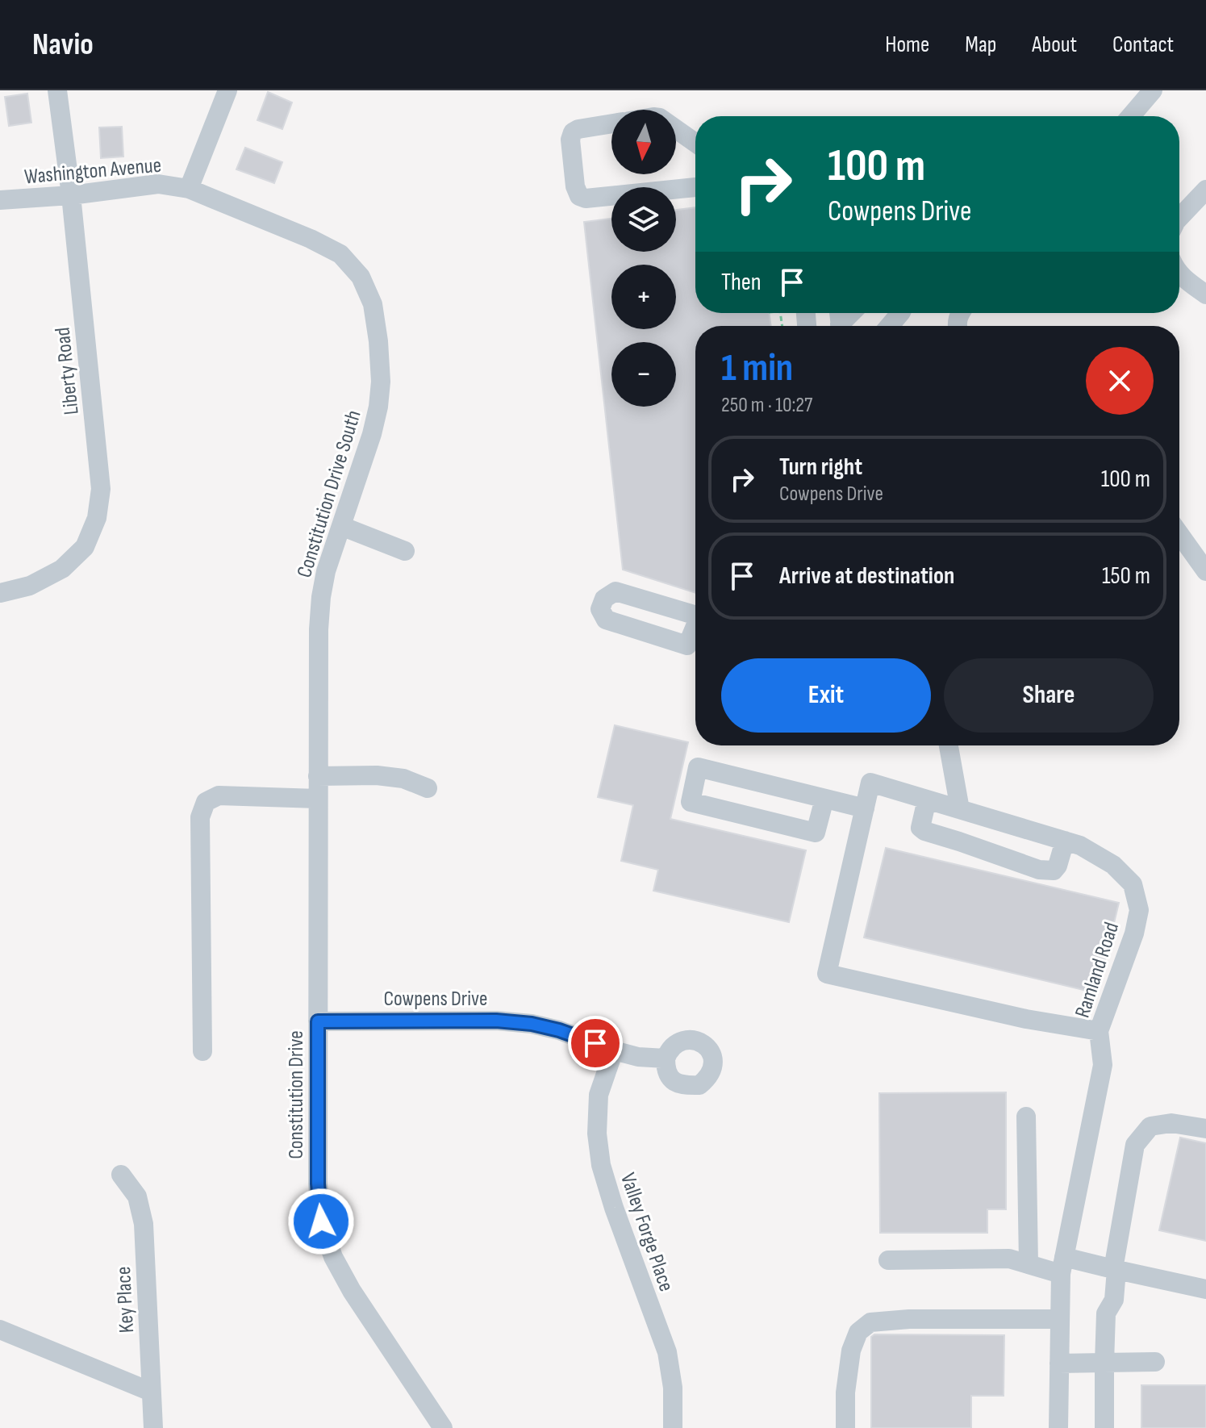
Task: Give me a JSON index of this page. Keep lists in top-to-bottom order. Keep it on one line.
{"streets":{"street":["Washington Avenue","Liberty Road","Constitution Drive South","Ramland Road","Cowpens Drive","Constitution Drive","Valley Forge Place","Key Place"]},"crossings":[["Washington Avenue","Liberty Road"],["Washington Avenue","Constitution Drive South"],["Constitution Drive South","Constitution Drive"],["Cowpens Drive","Constitution Drive"],["Cowpens Drive","Valley Forge Place"]],"north":"bottom","page":{"header":"Navio","nav":["Home","Map","About","Contact"],"map_buttons":["+","−"],"turn":["100 m","Cowpens Drive"],"then":"Then","heading":["1 min","250 m · 10:27"],"list":[{"name":"Turn right","note":"Cowpens Drive","value":"100 m"},{"name":"Arrive at destination","value":"150 m"}],"buttons":["Exit","Share"]}}
